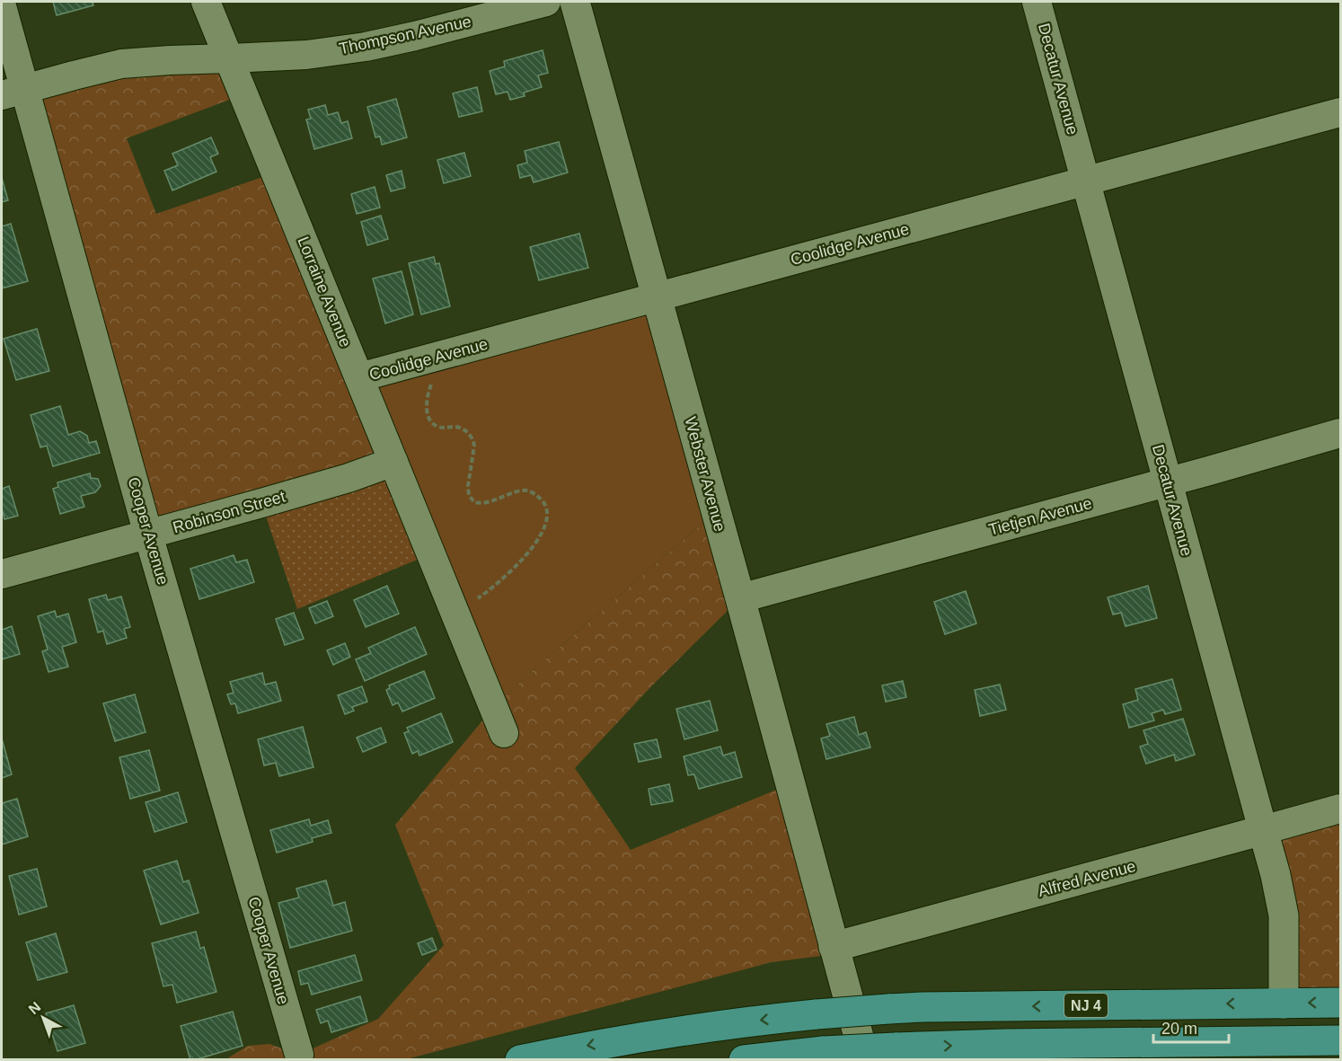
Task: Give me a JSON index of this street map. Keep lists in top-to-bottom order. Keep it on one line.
{"streets":{"highway":["NJ 4"],"street":["Thompson Avenue","Decatur Avenue","Coolidge Avenue","Lorraine Avenue","Webster Avenue","Robinson Street","Tietjen Avenue","Cooper Avenue","Alfred Avenue"]},"crossings":[["Thompson Avenue","Lorraine Avenue"],["Thompson Avenue","Cooper Avenue"],["Decatur Avenue","Coolidge Avenue"],["Decatur Avenue","Tietjen Avenue"],["Decatur Avenue","Alfred Avenue"],["Decatur Avenue","NJ 4"],["Coolidge Avenue","Lorraine Avenue"],["Coolidge Avenue","Webster Avenue"],["Lorraine Avenue","Robinson Street"],["Webster Avenue","Tietjen Avenue"],["Webster Avenue","Alfred Avenue"],["Robinson Street","Cooper Avenue"]],"scale_bar":"20 m","north":"top left"}
